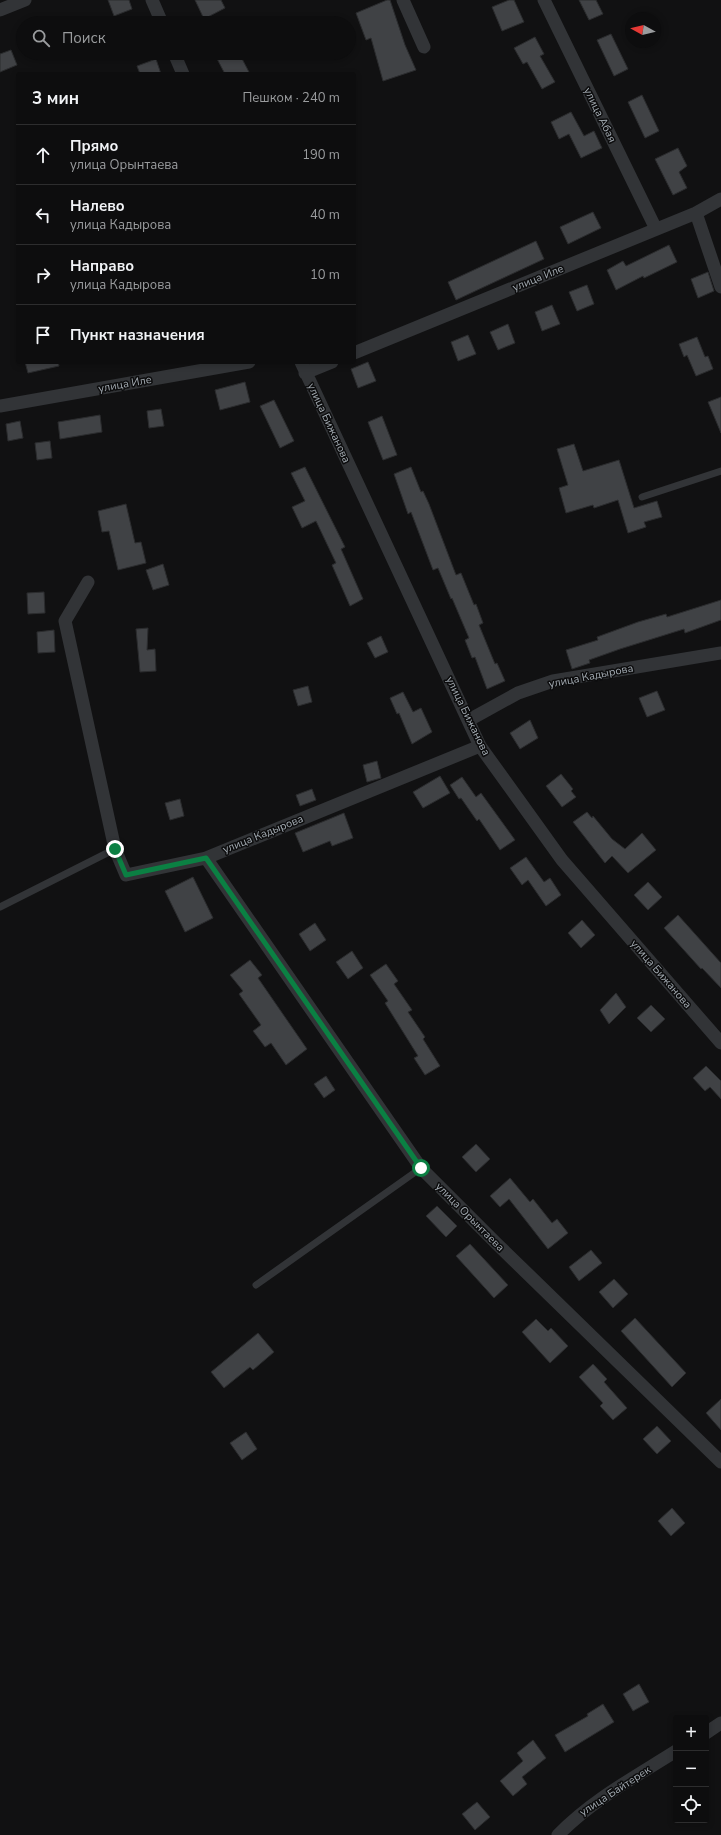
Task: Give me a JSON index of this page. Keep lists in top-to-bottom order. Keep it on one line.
{"streets":{"street":["улица Абая","улица Иле","улица Бижанова","улица Кадырова","улица Орынтаева","улица Байтерек"]},"crossings":[["улица Абая","улица Иле"],["улица Бижанова","улица Кадырова"],["улица Кадырова","улица Орынтаева"]],"north":"left","page":{"search":"Поиск","heading":["3 мин","Пешком · 240 m"],"list":[["Прямо","улица Орынтаева","190 m"],["Налево","улица Кадырова","40 m"],["Направо","улица Кадырова","10 m"],"Пункт назначения"],"map_buttons":["+","−"]}}
